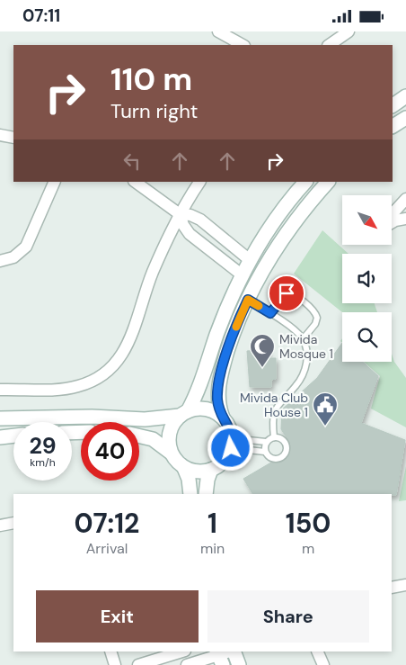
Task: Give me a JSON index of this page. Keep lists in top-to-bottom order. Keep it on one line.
{"places":{"mosque":["Mivida Mosque 1"],"public building":["Mivida Club House 1"]},"north":"bottom right","page":{"status":"07:11","turn":["110 m","Turn right"],"speed":"29 km/h","limit":"40","eta":["07:12","Arrival","1","min","150","m"],"buttons":["Exit","Share"]}}
